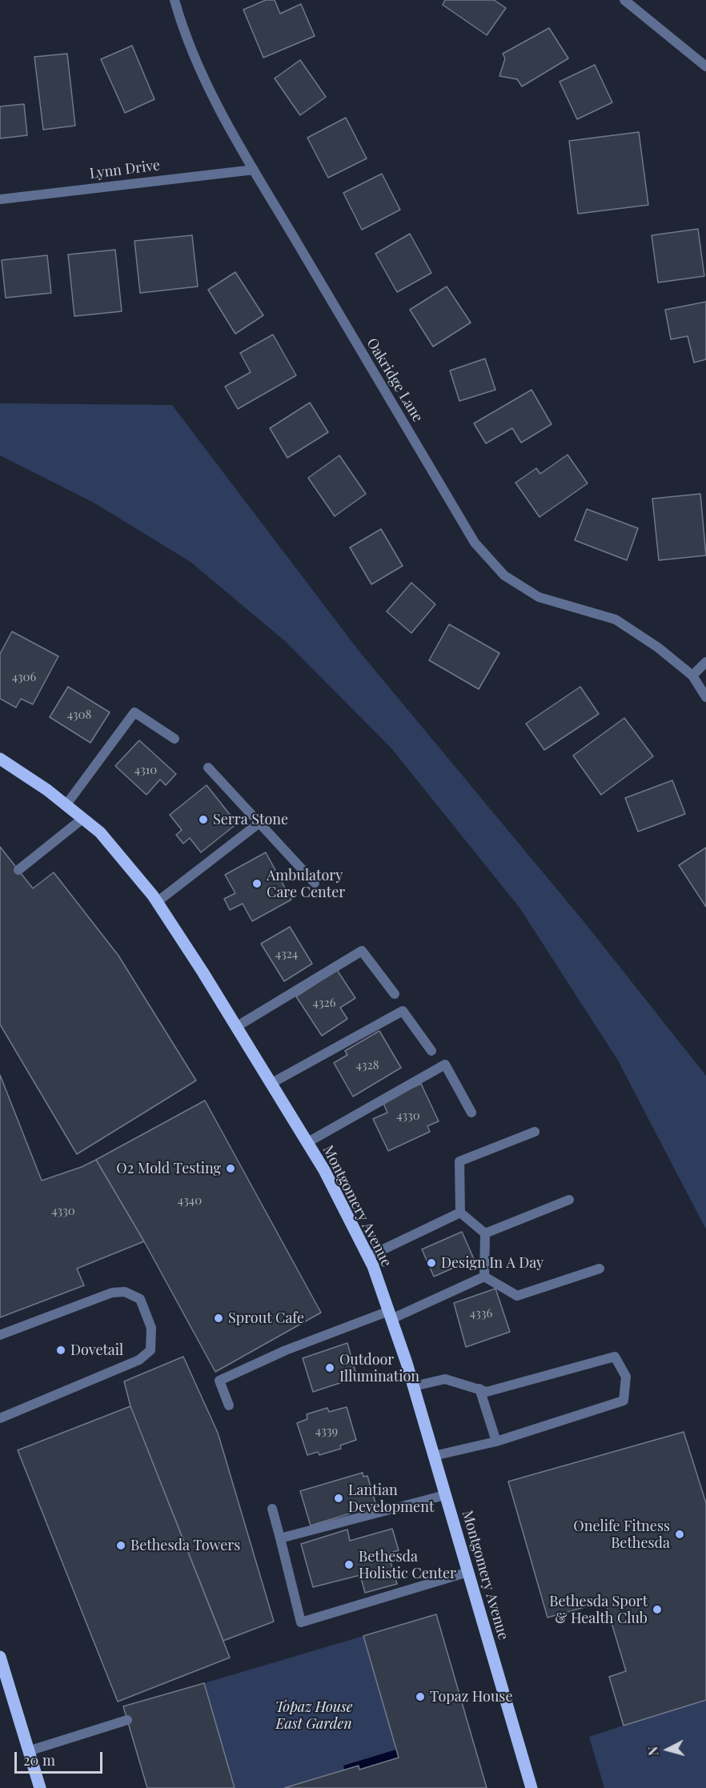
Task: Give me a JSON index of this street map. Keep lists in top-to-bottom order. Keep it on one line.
{"streets":{"main road":["Montgomery Avenue"],"street":["Lynn Drive","Oakridge Lane"]},"crossings":[["Lynn Drive","Oakridge Lane"]],"parks":["Topaz House East Garden"],"places":["Serra Stone","Ambulatory Care Center","O2 Mold Testing","Design In A Day","Sprout Cafe","Dovetail","Outdoor Illumination","Lantian Development","Onelife Fitness Bethesda","Bethesda Towers","Bethesda Holistic Center","Bethesda Sport & Health Club","Topaz House"],"house_numbers":["4306","4308","4310","4324","4326","4328","4330","4340","4330","4336","4339"],"scale_bar":"20 m","north":"left"}
